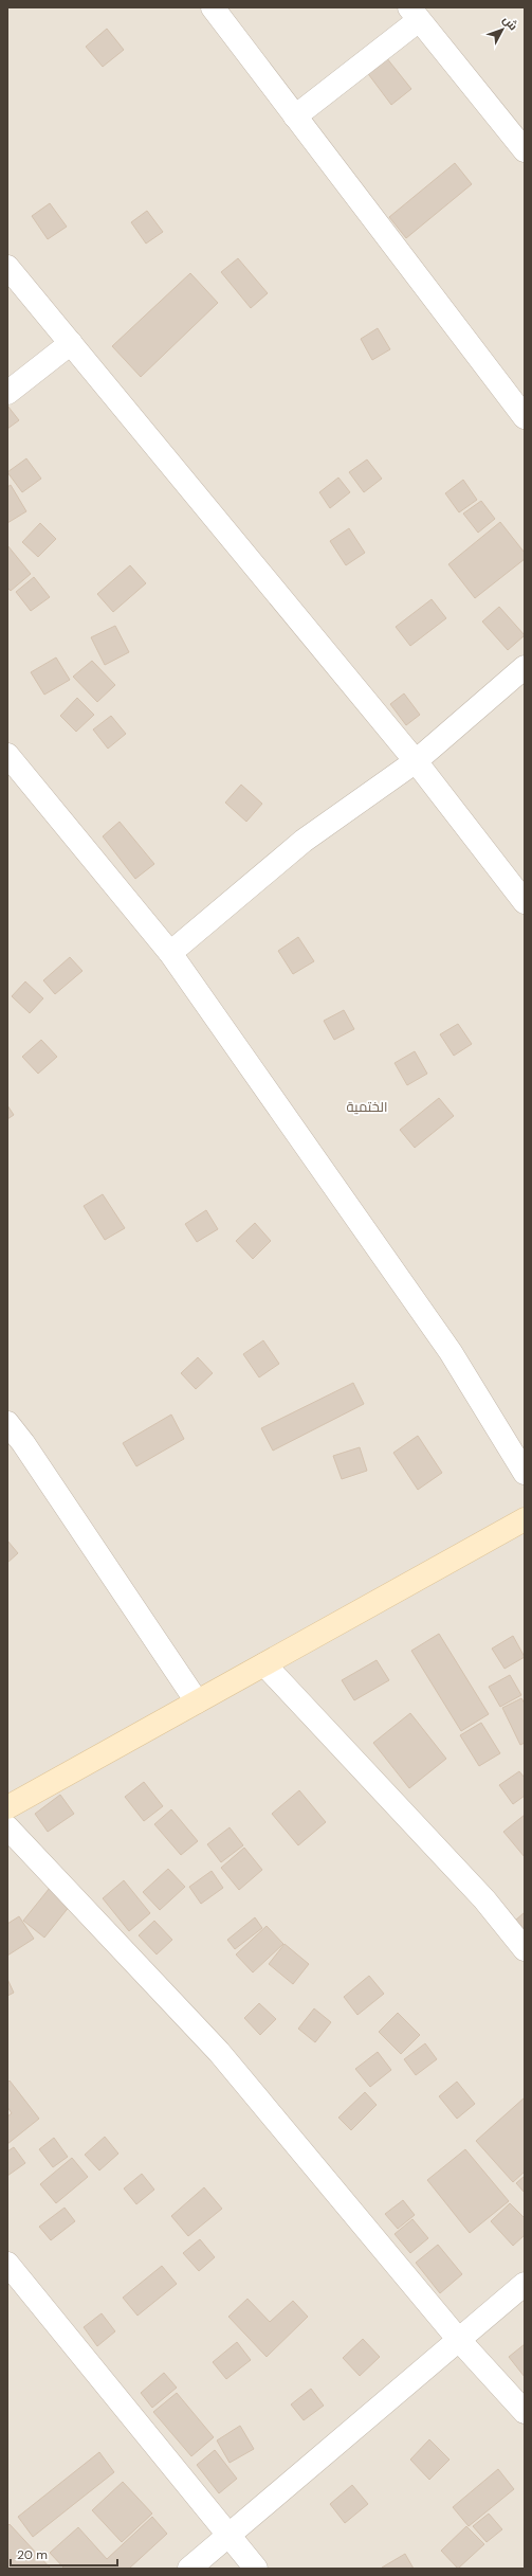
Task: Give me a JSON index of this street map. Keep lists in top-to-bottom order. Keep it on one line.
{"districts":["الختمية"],"scale_bar":"20 m","north":"top right"}
